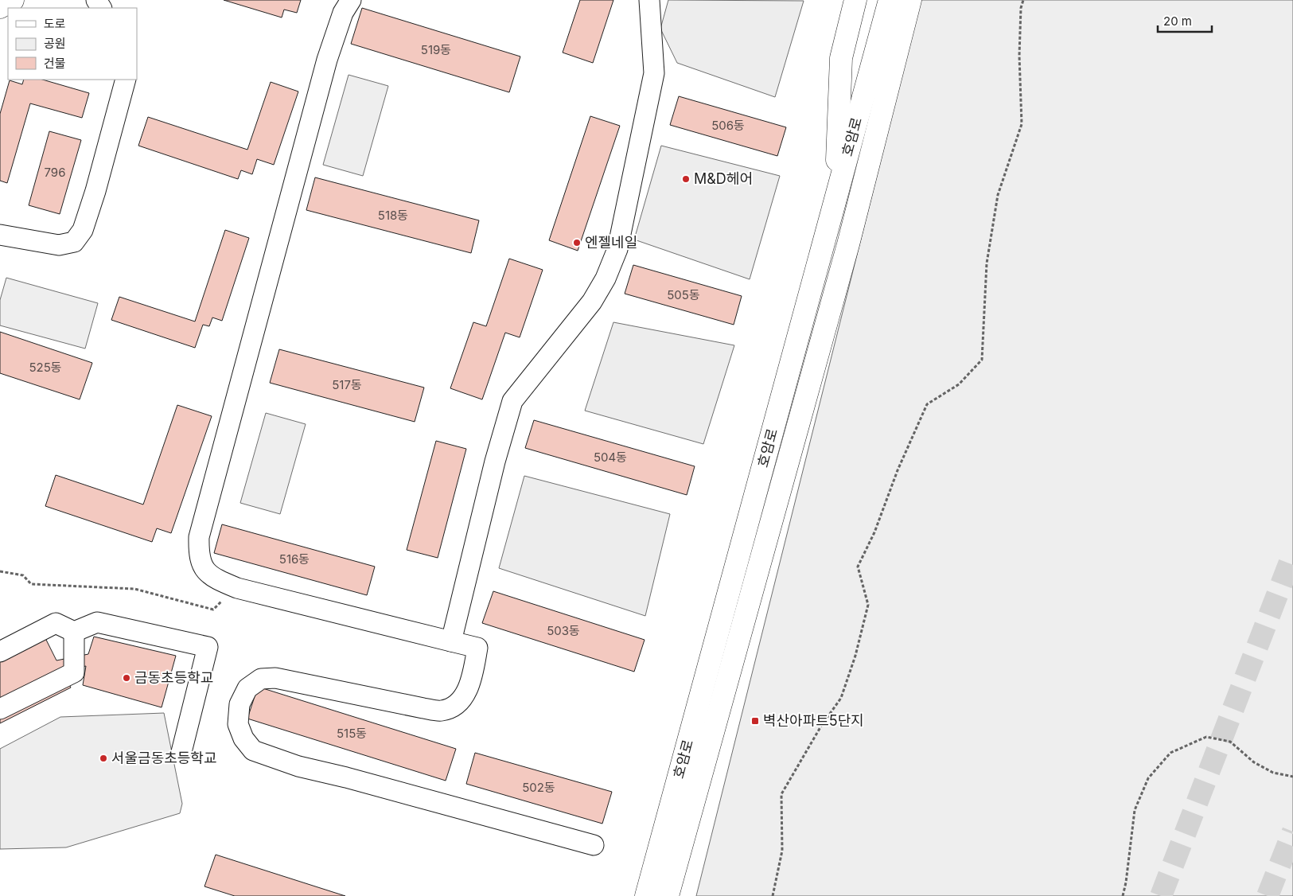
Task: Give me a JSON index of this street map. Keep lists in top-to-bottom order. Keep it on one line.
{"streets":{"main road":["호암로"]},"places":{"other":["M&D헤어","엔젤네일","금동초등학교","서울금동초등학교"],"transit":["벽산아파트5단지"]},"house_numbers":["519동","506동","796","518동","505동","525동","517동","504동","516동","503동","515동","502동"],"legend":["도로","공원","건물"],"scale_bar":"20 m"}
